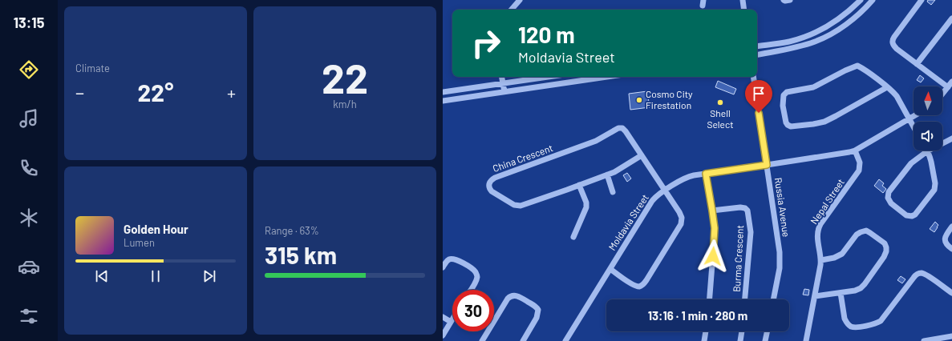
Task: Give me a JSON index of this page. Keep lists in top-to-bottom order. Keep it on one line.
{"streets":{"street":["China Crescent","Nepal Street","Russia Avenue","Moldavia Street","Burma Crescent"]},"crossings":[["China Crescent","Moldavia Street"],["Nepal Street","Moldavia Street"],["Russia Avenue","Moldavia Street"]],"places":["Cosmo City Firestation","Shell Select"],"north":"top","page":{"tabs":"13:15","tile":["Climate",["22","km/h"],["Range · 63%","315 km"]],"turn":["120 m","Moldavia Street"],"heat":["−","22°","+"],"song":["Golden Hour","Lumen"],"limit":"30","trip":"13:16 · 1 min · 280 m"}}
